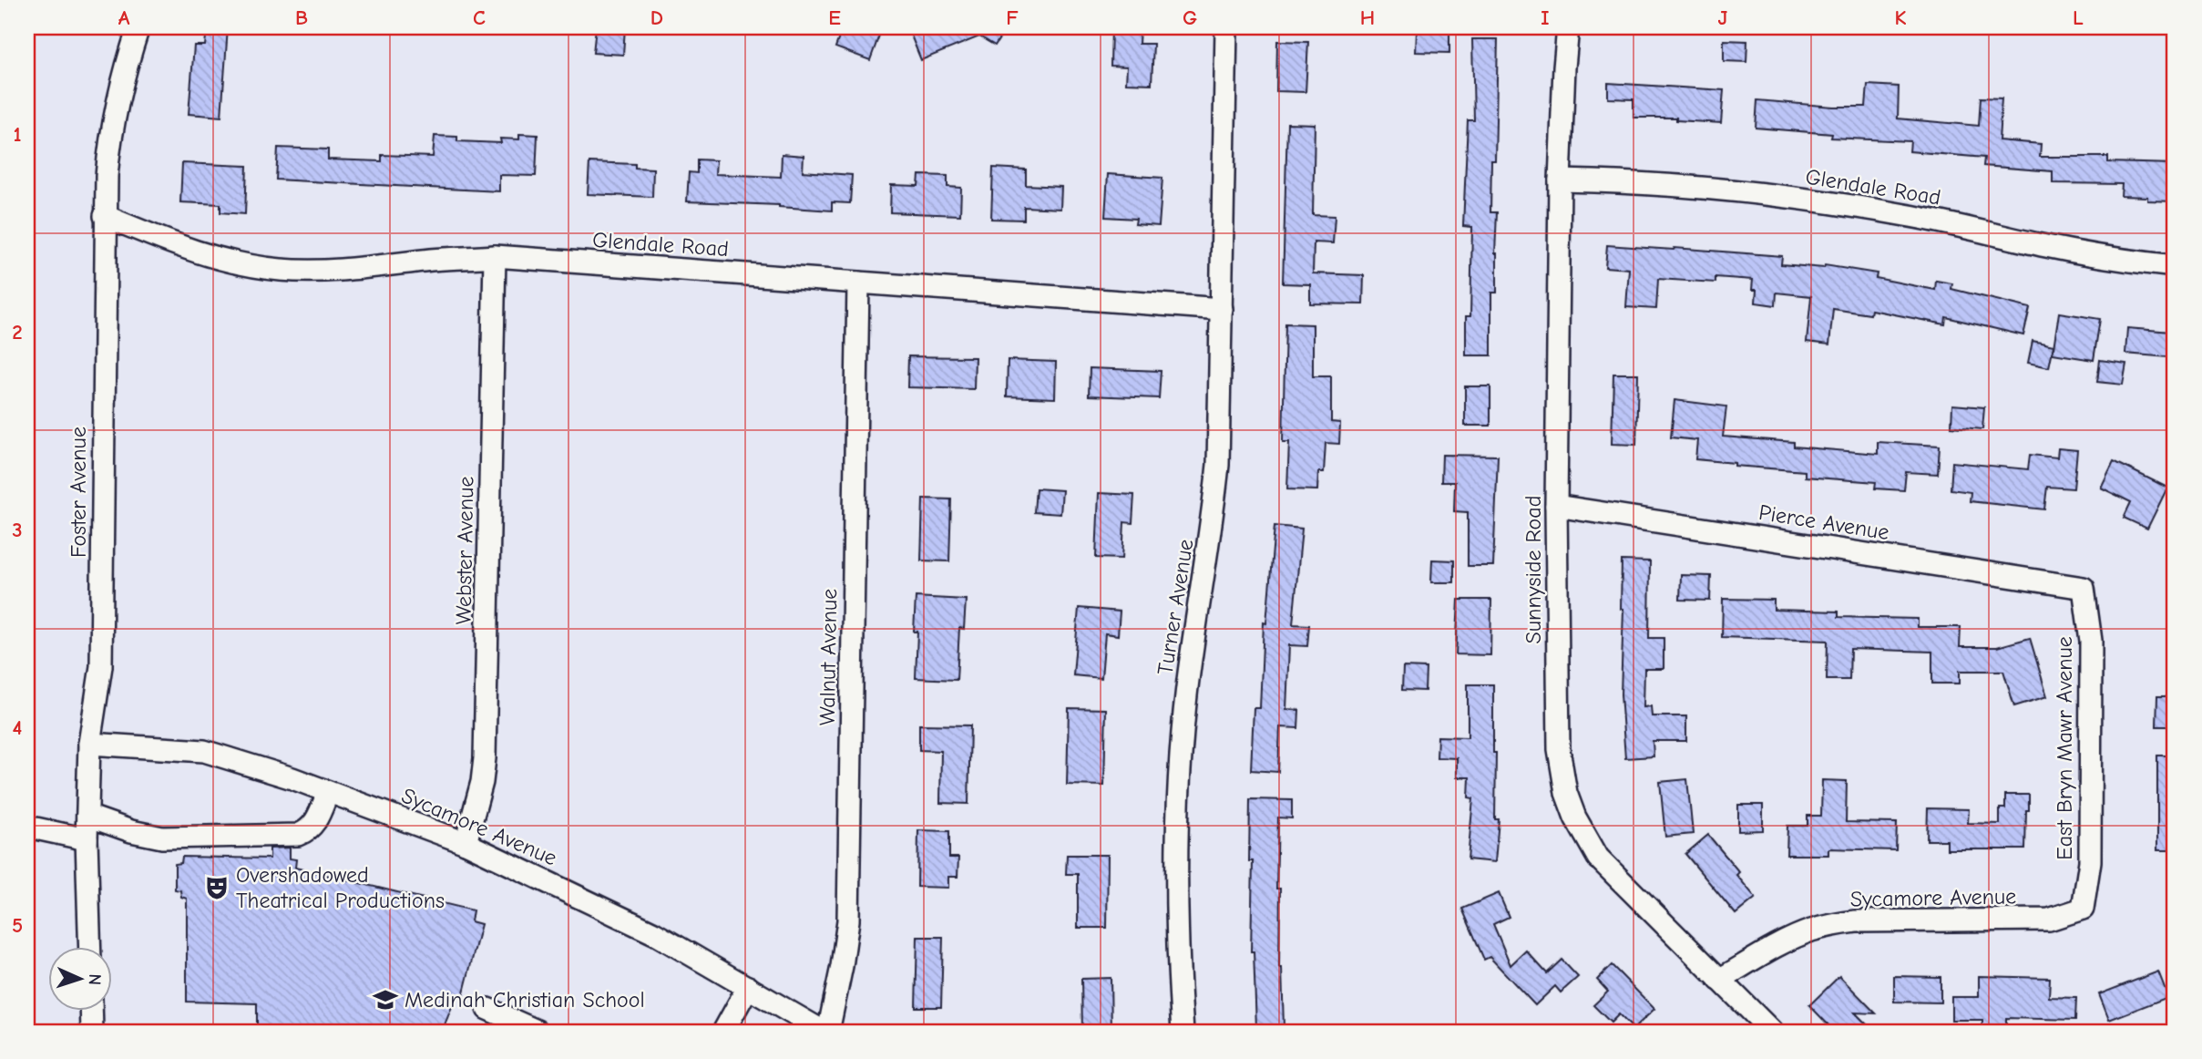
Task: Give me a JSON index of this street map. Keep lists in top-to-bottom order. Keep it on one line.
{"streets":{"street":["Glendale Road","Foster Avenue","Pierce Avenue","Webster Avenue","Sunnyside Road","Turner Avenue","Walnut Avenue","East Bryn Mawr Avenue","Sycamore Avenue"]},"crossings":[["Glendale Road","Foster Avenue"],["Glendale Road","Webster Avenue"],["Glendale Road","Sunnyside Road"],["Glendale Road","Turner Avenue"],["Glendale Road","Walnut Avenue"],["Foster Avenue","Sycamore Avenue"],["Pierce Avenue","Sunnyside Road"],["Pierce Avenue","East Bryn Mawr Avenue"],["Webster Avenue","Sycamore Avenue"],["Sunnyside Road","Sycamore Avenue"],["East Bryn Mawr Avenue","Sycamore Avenue"]],"places":{"theatre":["Overshadowed Theatrical Productions"],"school or university":["Medinah Christian School"]},"north":"right","grid":{"columns":["A","B","C","D","E","F","G","H","I","J","K","L"],"rows":["1","2","3","4","5"]}}
